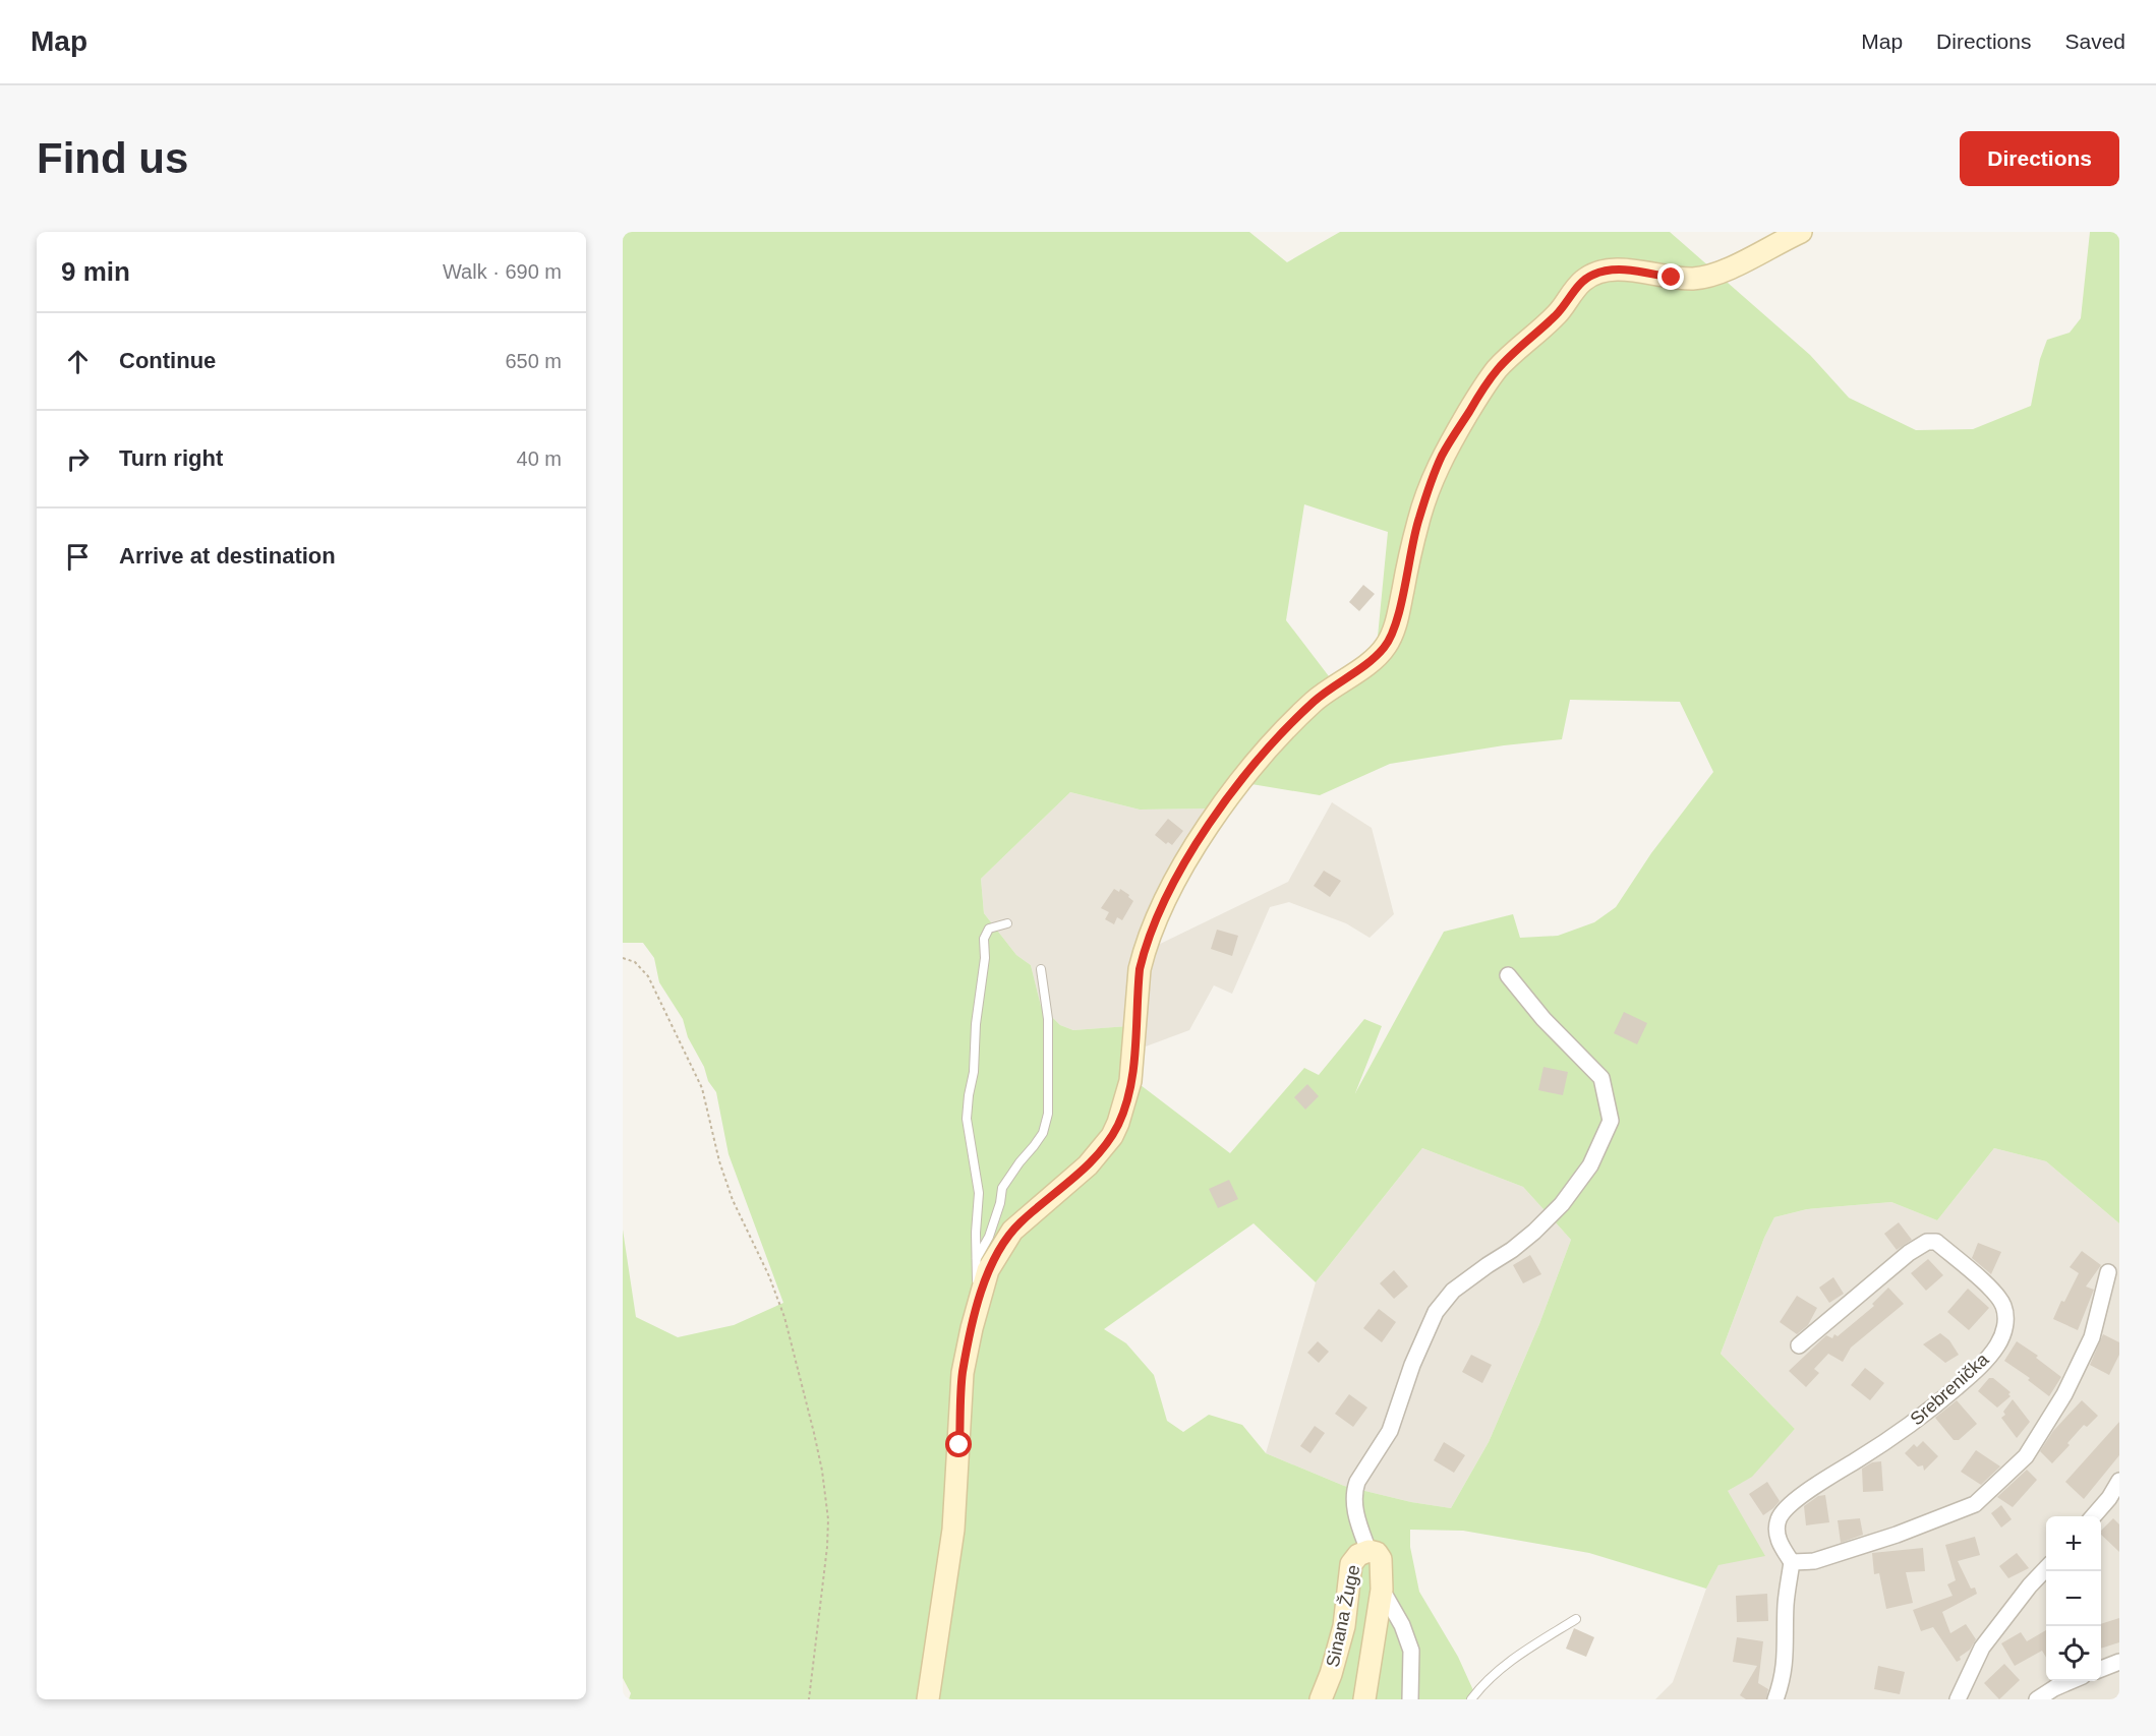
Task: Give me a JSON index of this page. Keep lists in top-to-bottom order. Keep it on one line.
{"streets":{"main road":["Sinana Žuge"],"street":["Srebrenička"]},"page":{"header":"Map","nav":["Map","Directions","Saved"],"buttons":"Directions","title":"Find us","heading":["9 min","Walk · 690 m"],"list":[["Continue","650 m"],["Turn right","40 m"],"Arrive at destination"],"map_buttons":["+","−"]}}
